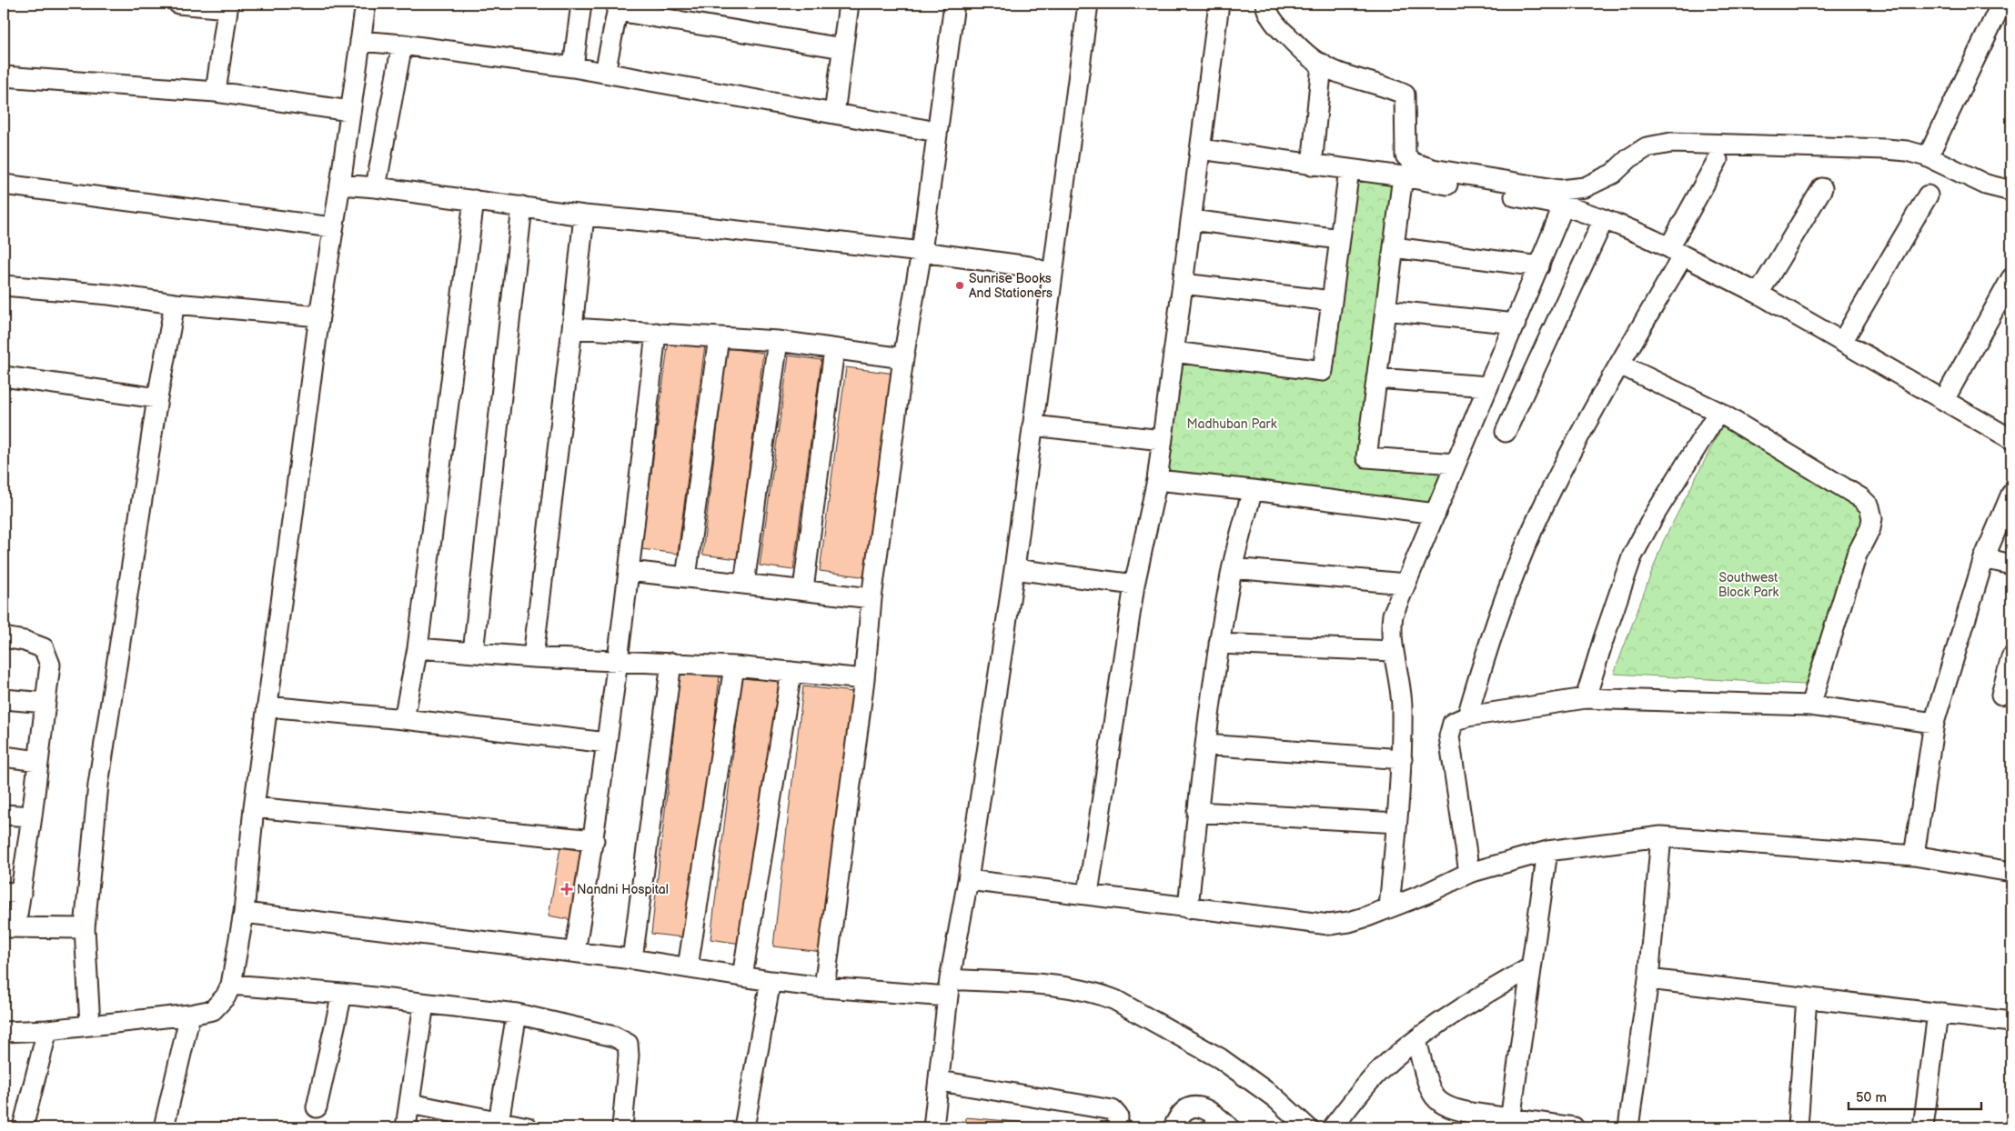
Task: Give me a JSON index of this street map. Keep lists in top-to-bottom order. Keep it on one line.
{"parks":["Madhuban Park","Southwest Block Park"],"places":{"other":["Sunrise Books And Stationers"],"health":["Nandni Hospital"]},"scale_bar":"50 m"}
